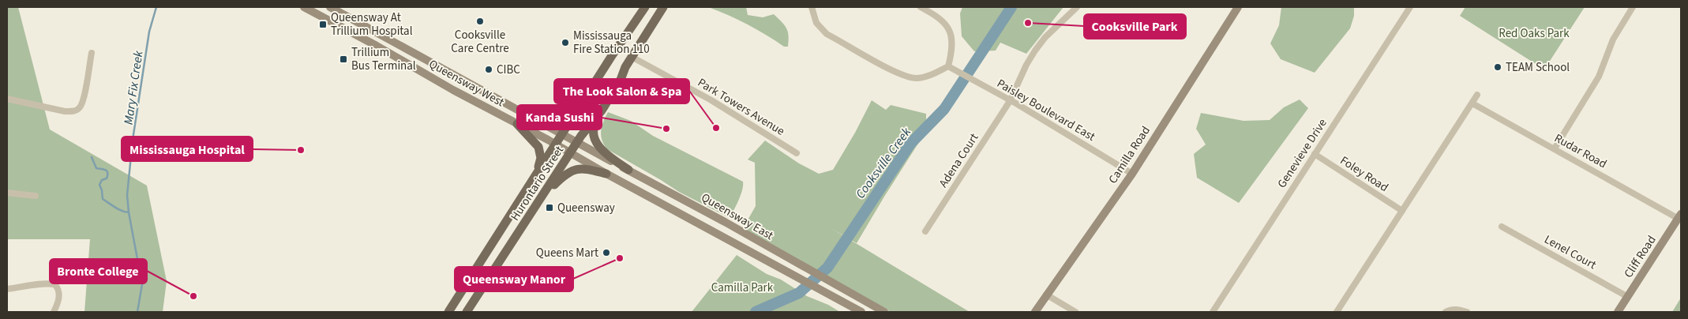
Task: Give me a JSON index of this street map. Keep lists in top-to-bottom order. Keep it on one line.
{"streets":{"main road":["Queensway West","Camilla Road","Hurontario Street","Queensway East","Cliff Road"],"street":["Park Towers Avenue","Paisley Boulevard East","Rudar Road","Genevieve Drive","Adena Court","Foley Road","Lenel Court"]},"crossings":[["Queensway West","Hurontario Street"],["Park Towers Avenue","Hurontario Street"],["Paisley Boulevard East","Camilla Road"],["Paisley Boulevard East","Adena Court"],["Rudar Road","Cliff Road"],["Genevieve Drive","Foley Road"],["Hurontario Street","Queensway East"],["Lenel Court","Cliff Road"]],"water":["Mary Fix Creek","Cooksville Creek"],"parks":["Red Oaks Park","Camilla Park"],"places":{"other":["Cooksville Care Centre","Cooksville Park","Mississauga Fire Station 110","TEAM School","CIBC","The Look Salon & Spa","Kanda Sushi","Mississauga Hospital","Queens Mart","Queensway Manor","Bronte College"],"transit":["Queensway At Trillium Hospital","Trillium Bus Terminal","Queensway"]}}
